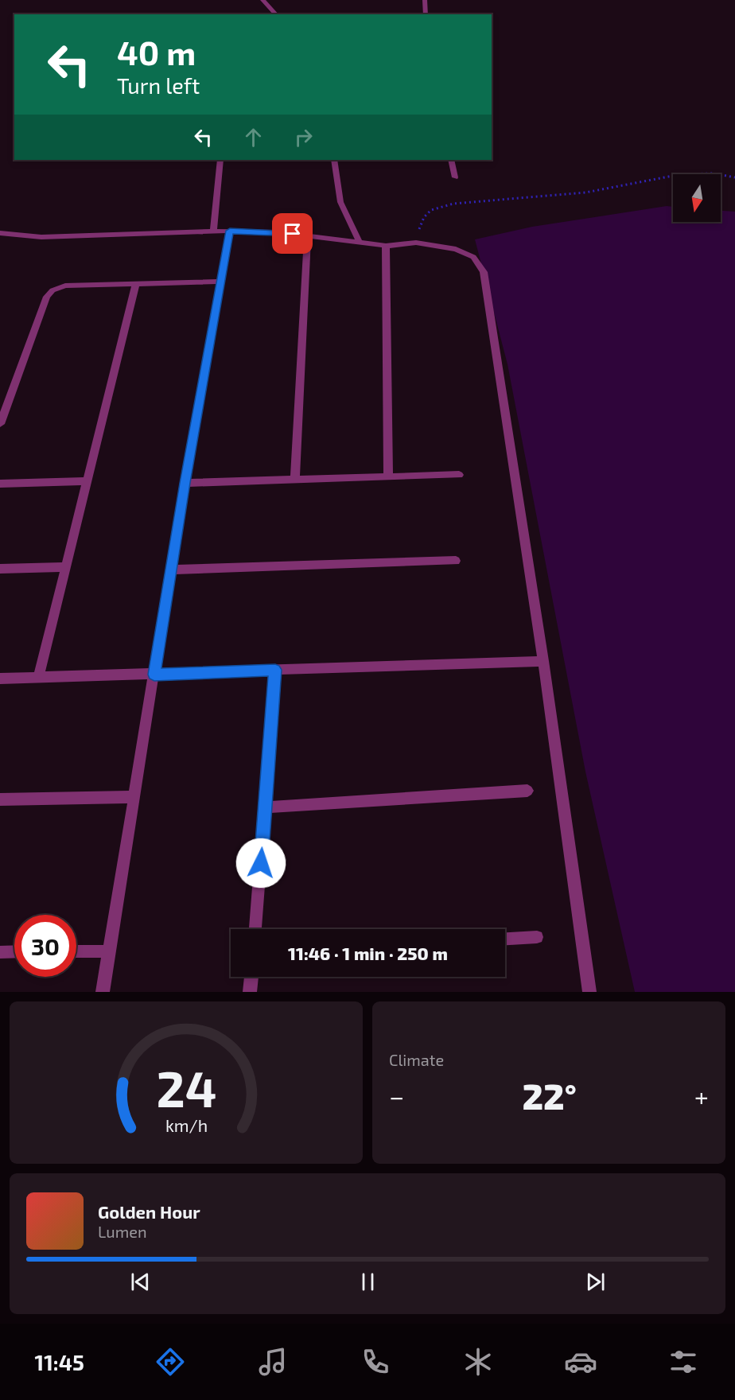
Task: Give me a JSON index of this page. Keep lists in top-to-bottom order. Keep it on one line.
{"north":"bottom","page":{"turn":["40 m","Turn left"],"limit":"30","trip":"11:46 · 1 min · 250 m","tile":"Climate","heat":["−","22°","+"],"song":["Golden Hour","Lumen"],"tabs":"11:45","gauge":["24","km/h"]}}
